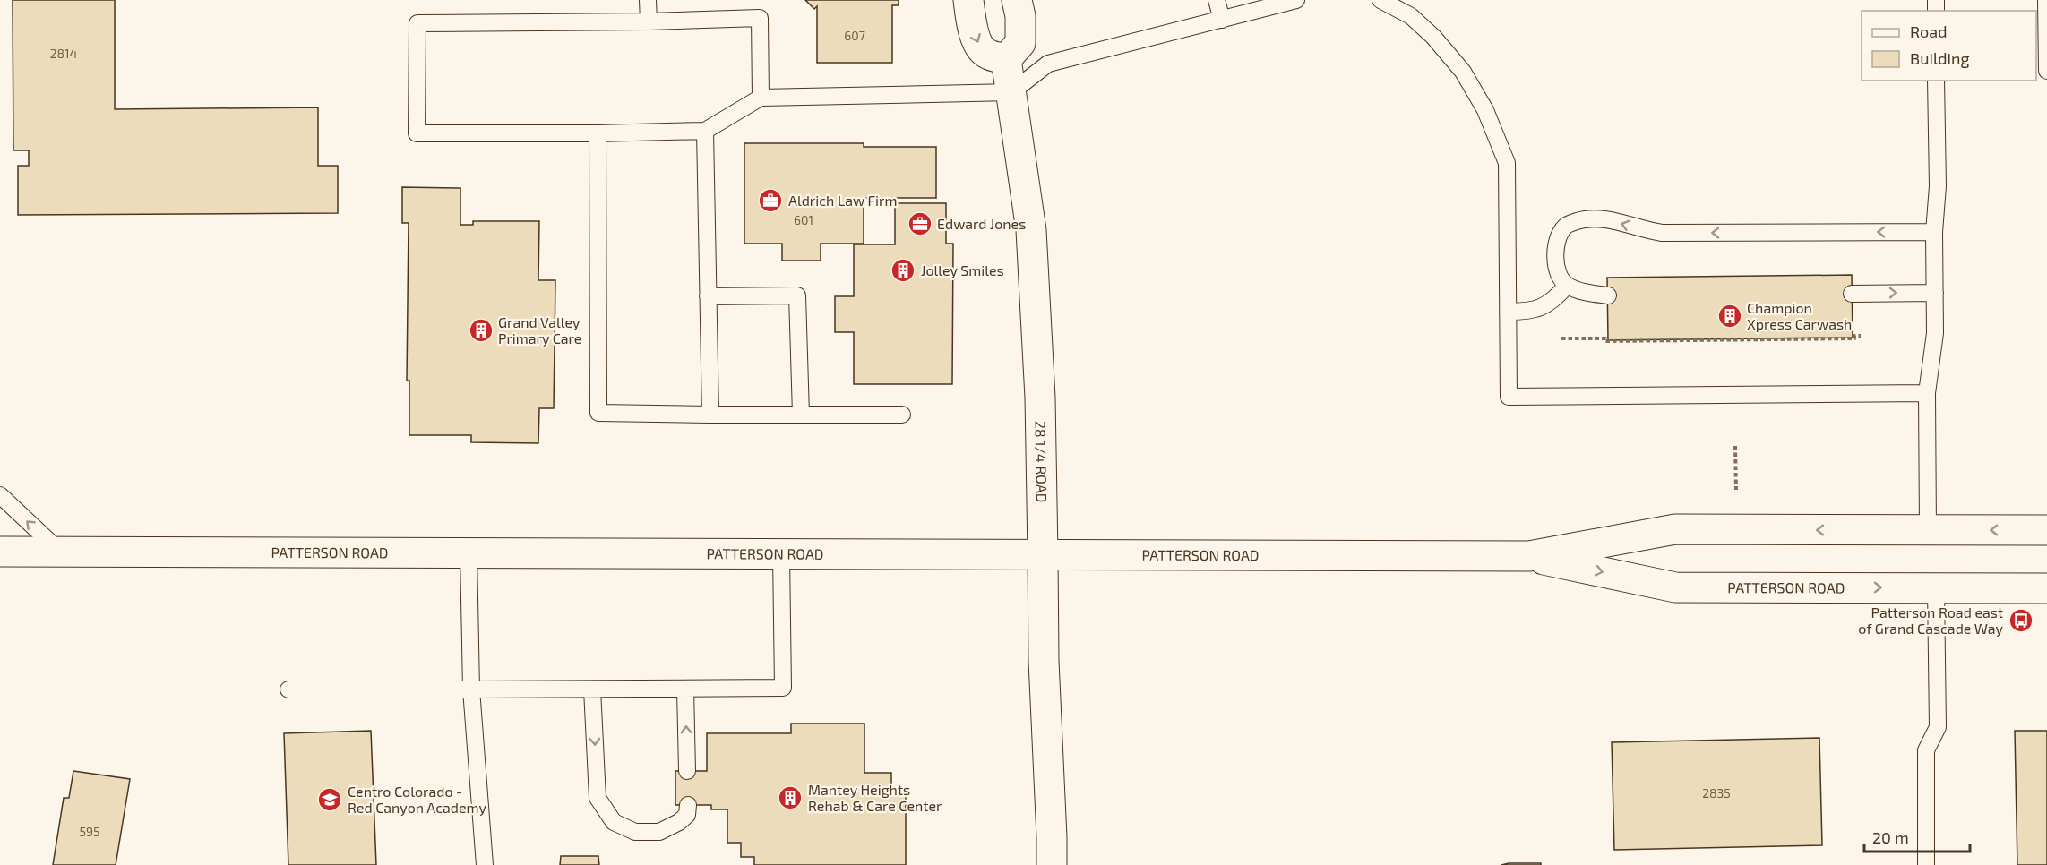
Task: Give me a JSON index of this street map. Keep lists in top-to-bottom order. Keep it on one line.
{"streets":{"main road":["28 1/4 ROAD","PATTERSON ROAD"]},"crossings":[["28 1/4 ROAD","PATTERSON ROAD"]],"places":{"office":["Aldrich Law Firm","Edward Jones"],"building":["Jolley Smiles","Champion Xpress Carwash","Grand Valley Primary Care","Mantey Heights Rehab & Care Center"],"bus stop":["Patterson Road east of Grand Cascade Way"],"school or university":["Centro Colorado - Red Canyon Academy"]},"house_numbers":["607","2814","601","2835","595"],"legend":["Road","Building"],"scale_bar":"20 m"}
